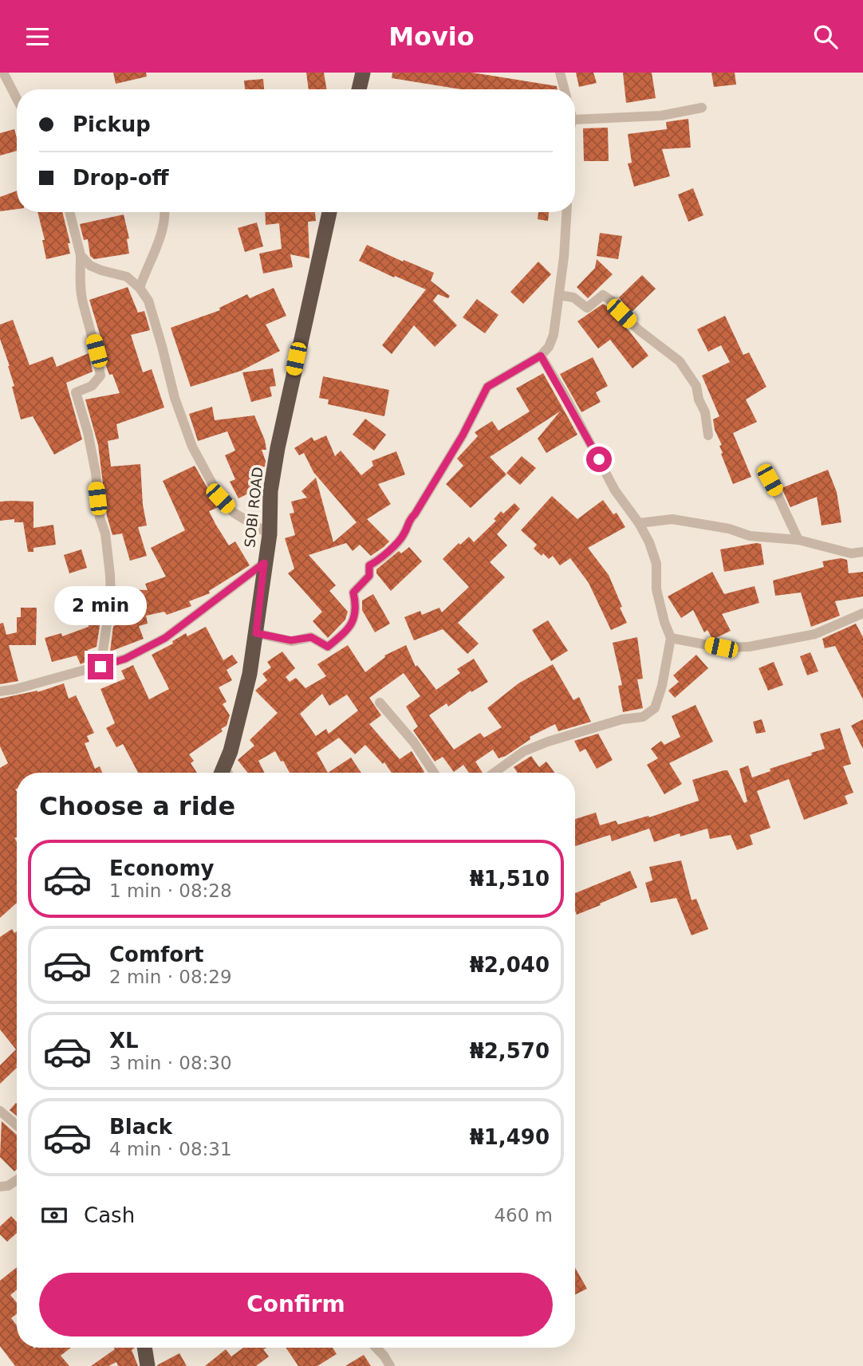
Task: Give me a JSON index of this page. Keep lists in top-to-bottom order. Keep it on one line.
{"streets":{"highway":["SOBI ROAD"]},"page":{"header":"Movio","banner":["Pickup","Drop-off"],"bubble":"2 min","heading":"Choose a ride","list":[{"name":"Economy","note":"1 min · 08:28","value":"₦1,510"},{"name":"Comfort","note":"2 min · 08:29","value":"₦2,040"},{"name":"XL","note":"3 min · 08:30","value":"₦2,570"},{"name":"Black","note":"4 min · 08:31","value":"₦1,490"}],"pay":["Cash","460 m"],"buttons":"Confirm"}}
